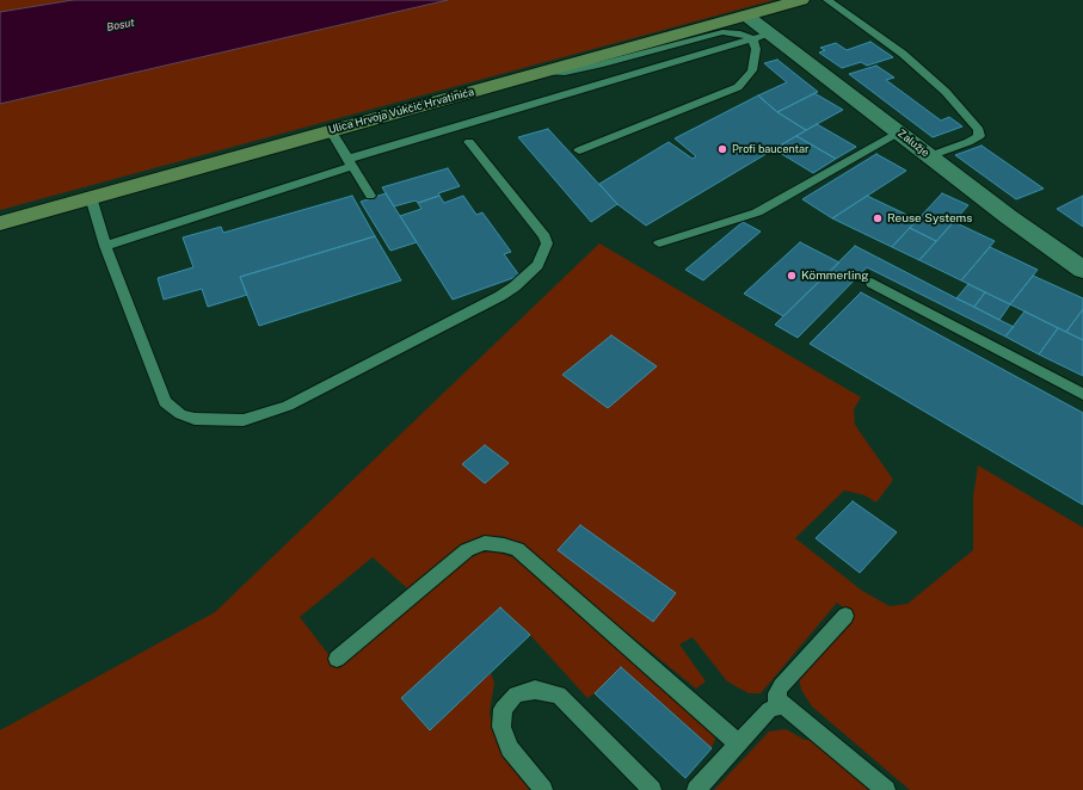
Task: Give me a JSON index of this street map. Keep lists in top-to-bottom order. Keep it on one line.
{"streets":{"main road":["Ulica Hrvoja Vukčić Hrvatinića"],"street":["Zalužje"]},"crossings":[["Ulica Hrvoja Vukčić Hrvatinića","Zalužje"]],"water":["Bosut"],"places":["Profi baucentar","Reuse Systems","Kömmerling"]}
